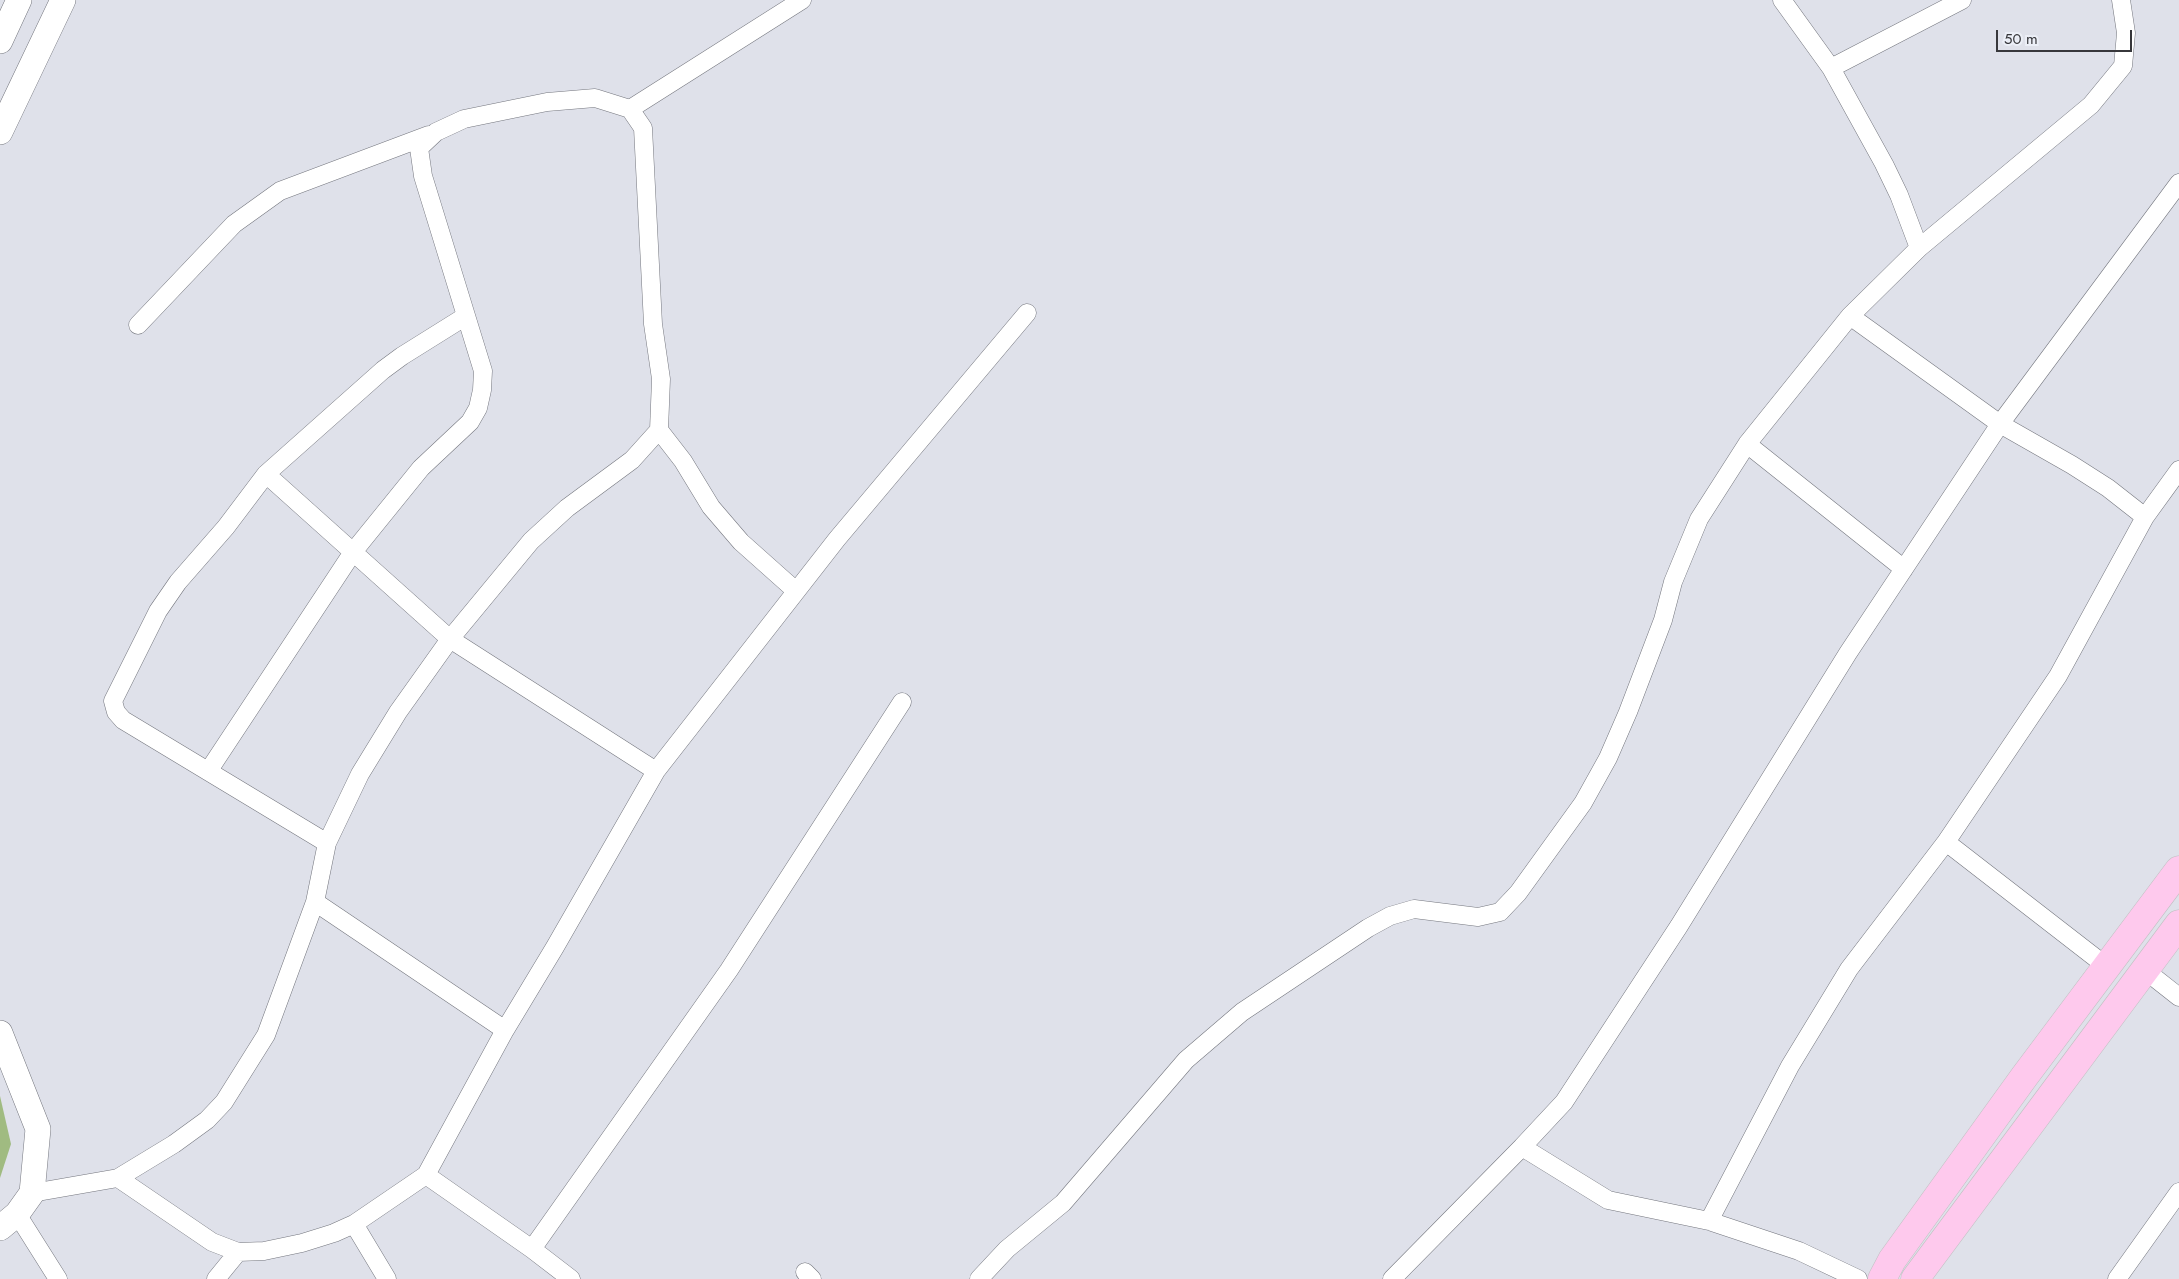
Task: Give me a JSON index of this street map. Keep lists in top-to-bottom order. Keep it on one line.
{"scale_bar":"50 m"}
